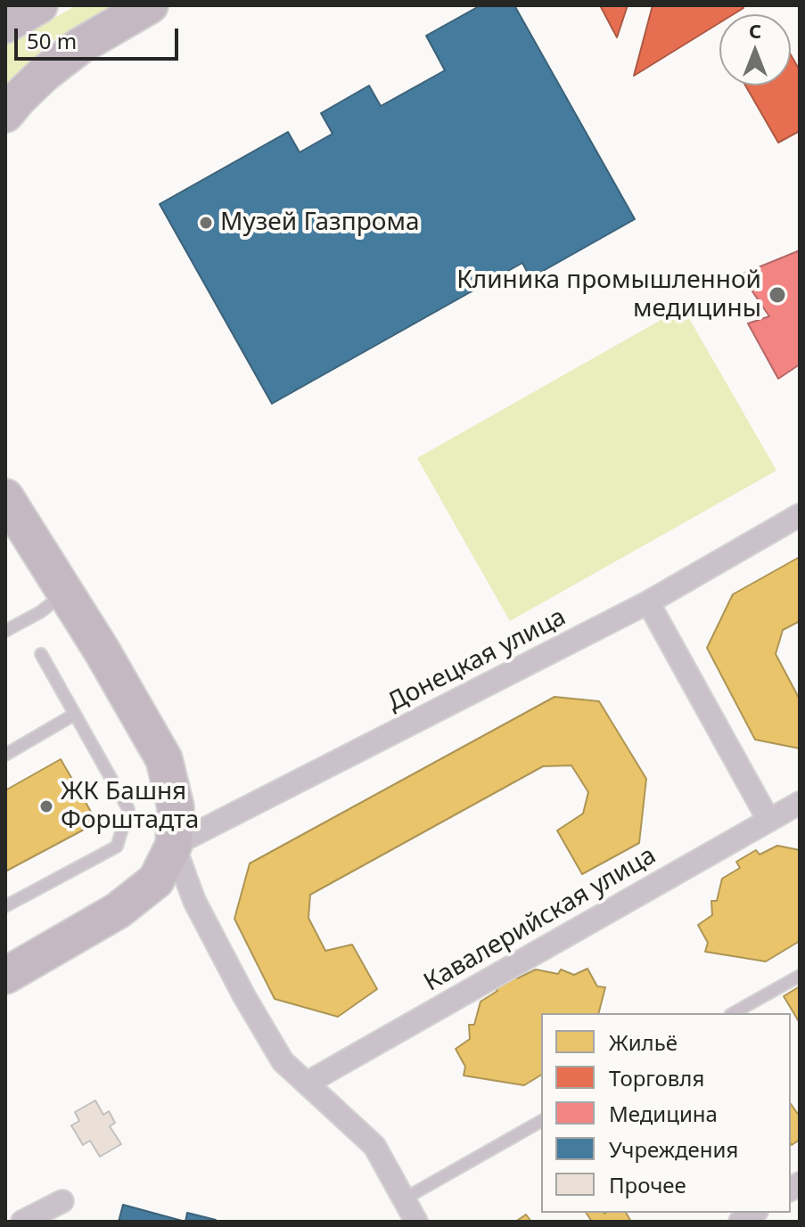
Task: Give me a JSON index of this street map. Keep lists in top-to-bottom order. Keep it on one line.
{"streets":{"street":["Донецкая улица","Кавалерийская улица"]},"places":["Музей Газпрома","Клиника промышленной медицины","ЖК Башня Форштадта"],"legend":["Жильё","Торговля","Медицина","Учреждения","Прочее"],"scale_bar":"50 m","north":"top"}
